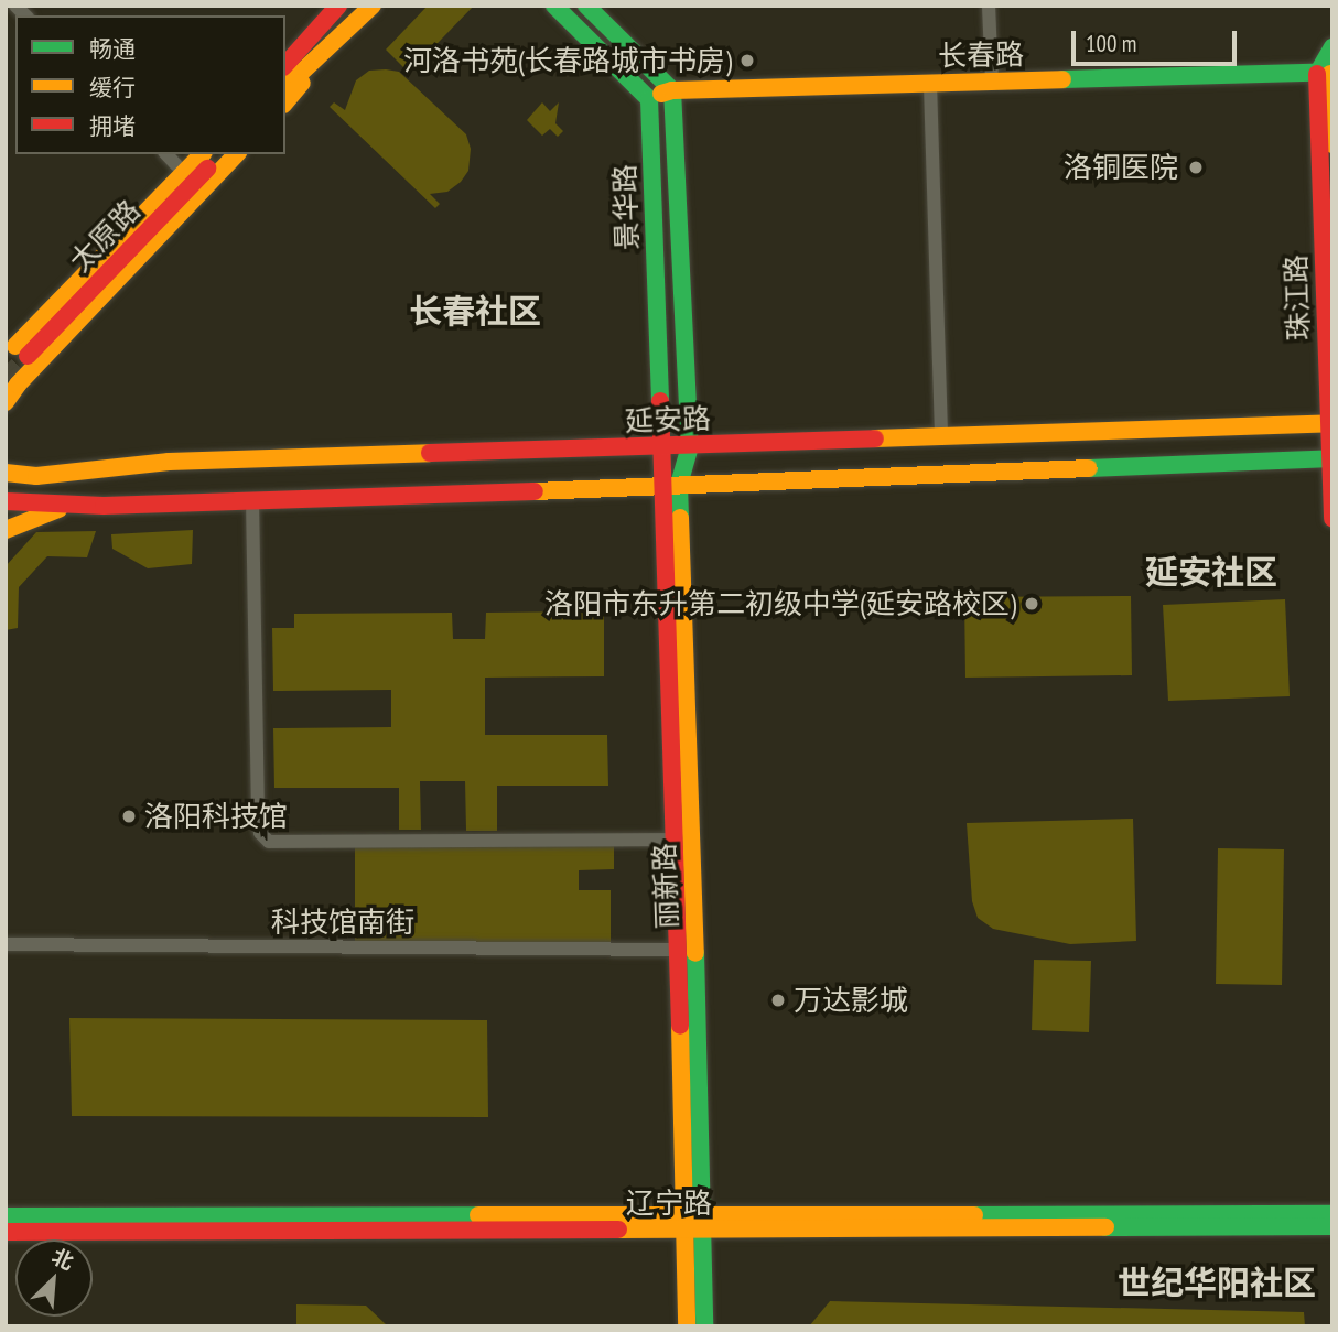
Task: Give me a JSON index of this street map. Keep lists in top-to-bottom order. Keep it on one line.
{"streets":{"main road":["长春路","景华路","太原路","珠江路","延安路","丽新路","辽宁路"],"street":["科技馆南街"]},"crossings":[["长春路","景华路"],["长春路","珠江路"],["景华路","延安路"],["景华路","丽新路"],["珠江路","延安路"],["延安路","丽新路"],["丽新路","科技馆南街"],["丽新路","辽宁路"]],"districts":["长春社区","延安社区","世纪华阳社区"],"places":["河洛书苑(长春路城市书房)","洛铜医院","洛阳市东升第二初级中学(延安路校区)","洛阳科技馆","万达影城"],"legend":["畅通","缓行","拥堵"],"scale_bar":"100 m","north":"top right"}
